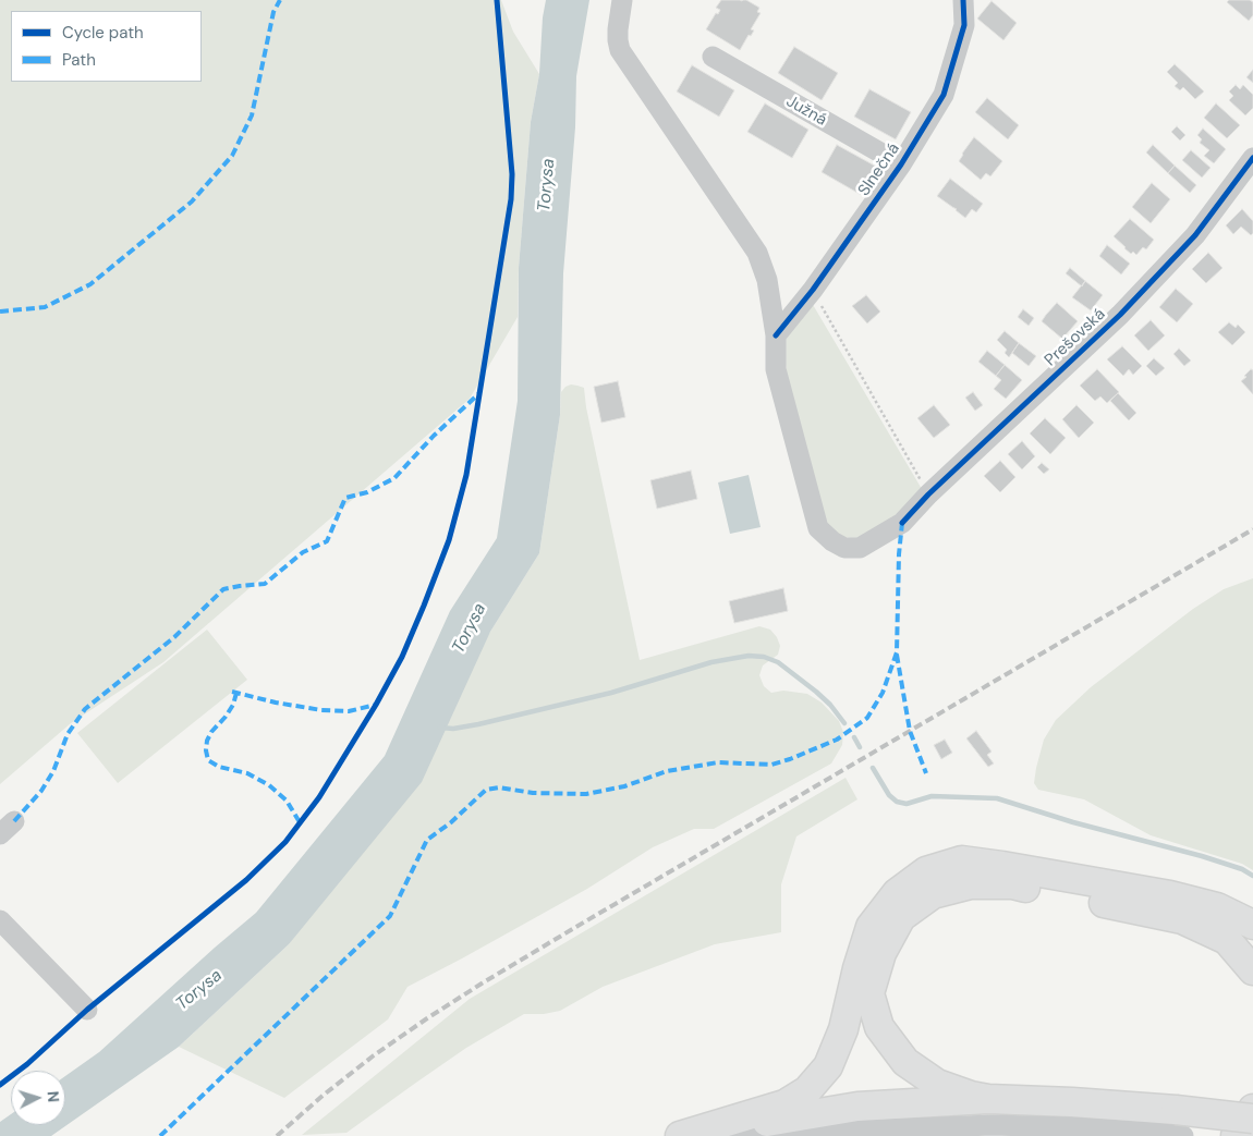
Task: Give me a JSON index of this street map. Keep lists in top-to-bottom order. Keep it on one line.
{"streets":{"street":["Južná","Slnečná","Prešovská"]},"crossings":[["Južná","Slnečná"],["Slnečná","Prešovská"]],"water":["Torysa"],"legend":["Cycle path","Path"],"north":"right"}
